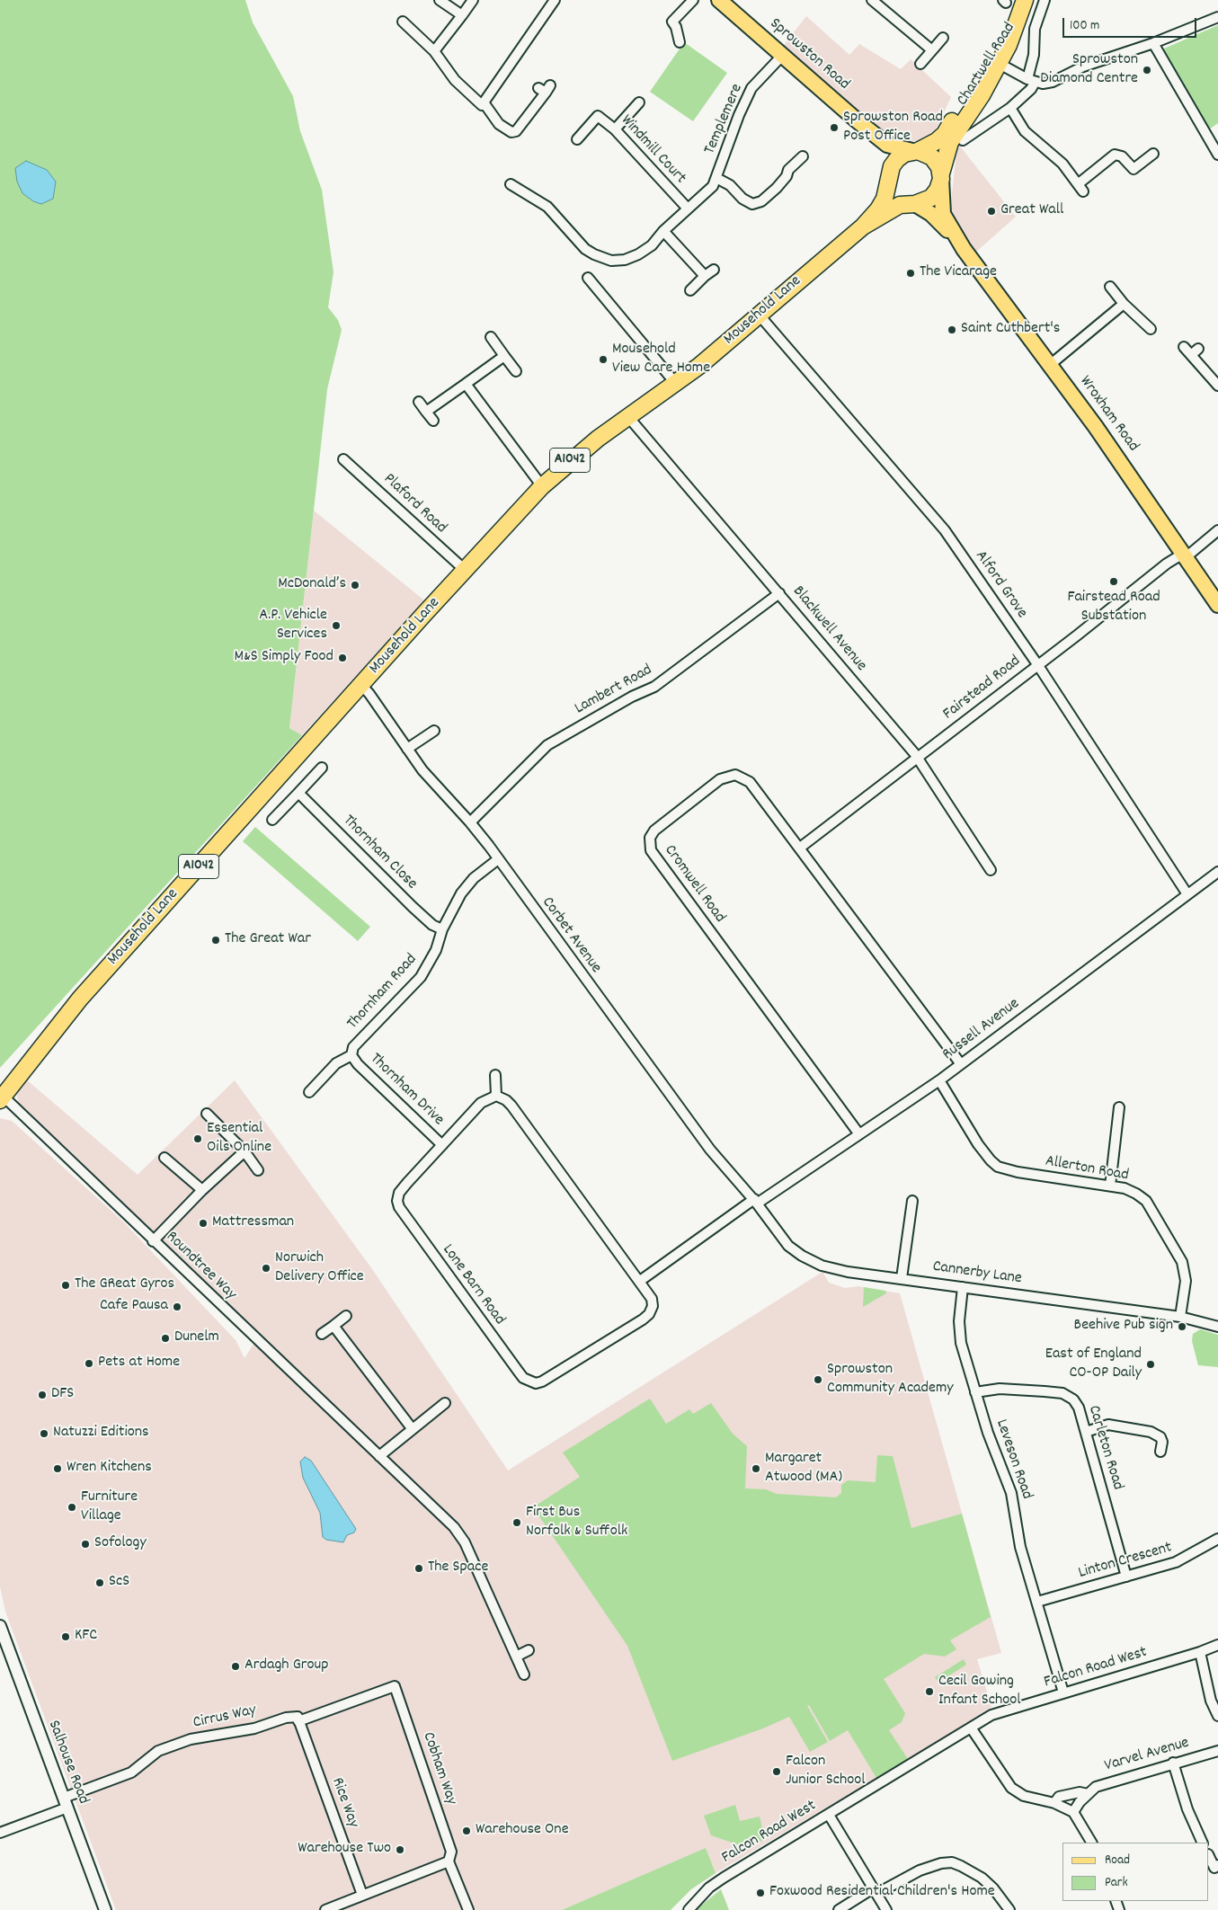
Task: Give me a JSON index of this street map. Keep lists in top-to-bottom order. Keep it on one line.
{"streets":{"highway":["Chartwell Road","Mousehold Lane","A1042"],"main road":["Sprowston Road","Wroxham Road"],"street":["Templemere","Windmill Court","Plaford Road","Alford Grove","Blackwell Avenue","Fairstead Road","Lambert Road","Thornham Close","Cromwell Road","Corbet Avenue","Thornham Road","Russell Avenue","Thornham Drive","Allerton Road","Roundtree Way","Cannerby Lane","Lone Barn Road","Carleton Road","Leveson Road","Linton Crescent","Falcon Road West","Cirrus Way","Varvel Avenue","Salhouse Road","Cobham Way","Rice Way"]},"crossings":[["Sprowston Road","Chartwell Road"],["Sprowston Road","Templemere"],["Sprowston Road","Mousehold Lane"],["Sprowston Road","Wroxham Road"],["Chartwell Road","Mousehold Lane"],["Chartwell Road","Wroxham Road"],["Templemere","Windmill Court"],["Mousehold Lane","Wroxham Road"],["Mousehold Lane","Plaford Road"],["Mousehold Lane","Alford Grove"],["Mousehold Lane","Blackwell Avenue"],["Mousehold Lane","Corbet Avenue"],["Mousehold Lane","Roundtree Way"],["Wroxham Road","Fairstead Road"],["Alford Grove","Fairstead Road"],["Alford Grove","Russell Avenue"],["Blackwell Avenue","Fairstead Road"],["Blackwell Avenue","Lambert Road"],["Fairstead Road","Cromwell Road"],["Lambert Road","Corbet Avenue"],["Thornham Close","Thornham Road"],["Cromwell Road","Russell Avenue"],["Corbet Avenue","Thornham Road"],["Corbet Avenue","Russell Avenue"],["Corbet Avenue","Cannerby Lane"],["Thornham Road","Thornham Drive"],["Russell Avenue","Allerton Road"],["Russell Avenue","Cannerby Lane"],["Thornham Drive","Lone Barn Road"],["Allerton Road","Cannerby Lane"],["Cannerby Lane","Leveson Road"],["Carleton Road","Leveson Road"],["Carleton Road","Linton Crescent"],["Leveson Road","Linton Crescent"],["Leveson Road","Falcon Road West"],["Cirrus Way","Salhouse Road"],["Cirrus Way","Cobham Way"],["Cirrus Way","Rice Way"]],"places":["Sprowston Diamond Centre","Sprowston Road Post Office","Great Wall","The Vicarage","Saint Cuthbert's","Mousehold View Care Home","Fairstead Road Substation","McDonald’s","A.P. Vehicle Services","M&S Simply Food","The Great War","Essential Oils Online","Mattressman","Norwich Delivery Office","The GReat Gyros","Cafe Pausa","Beehive Pub sign","Dunelm","Pets at Home","East of England CO-OP Daily","Sprowston Community Academy","DFS","Natuzzi Editions","Wren Kitchens","Margaret Atwood (MA)","Furniture Village","First Bus Norfolk & Suffolk","Sofology","The Space","ScS","KFC","Ardagh Group","Cecil Gowing Infant School","Falcon Junior School","Warehouse One","Warehouse Two","Foxwood Residential Children's Home"],"legend":["Road","Park"],"scale_bar":"100 m"}
